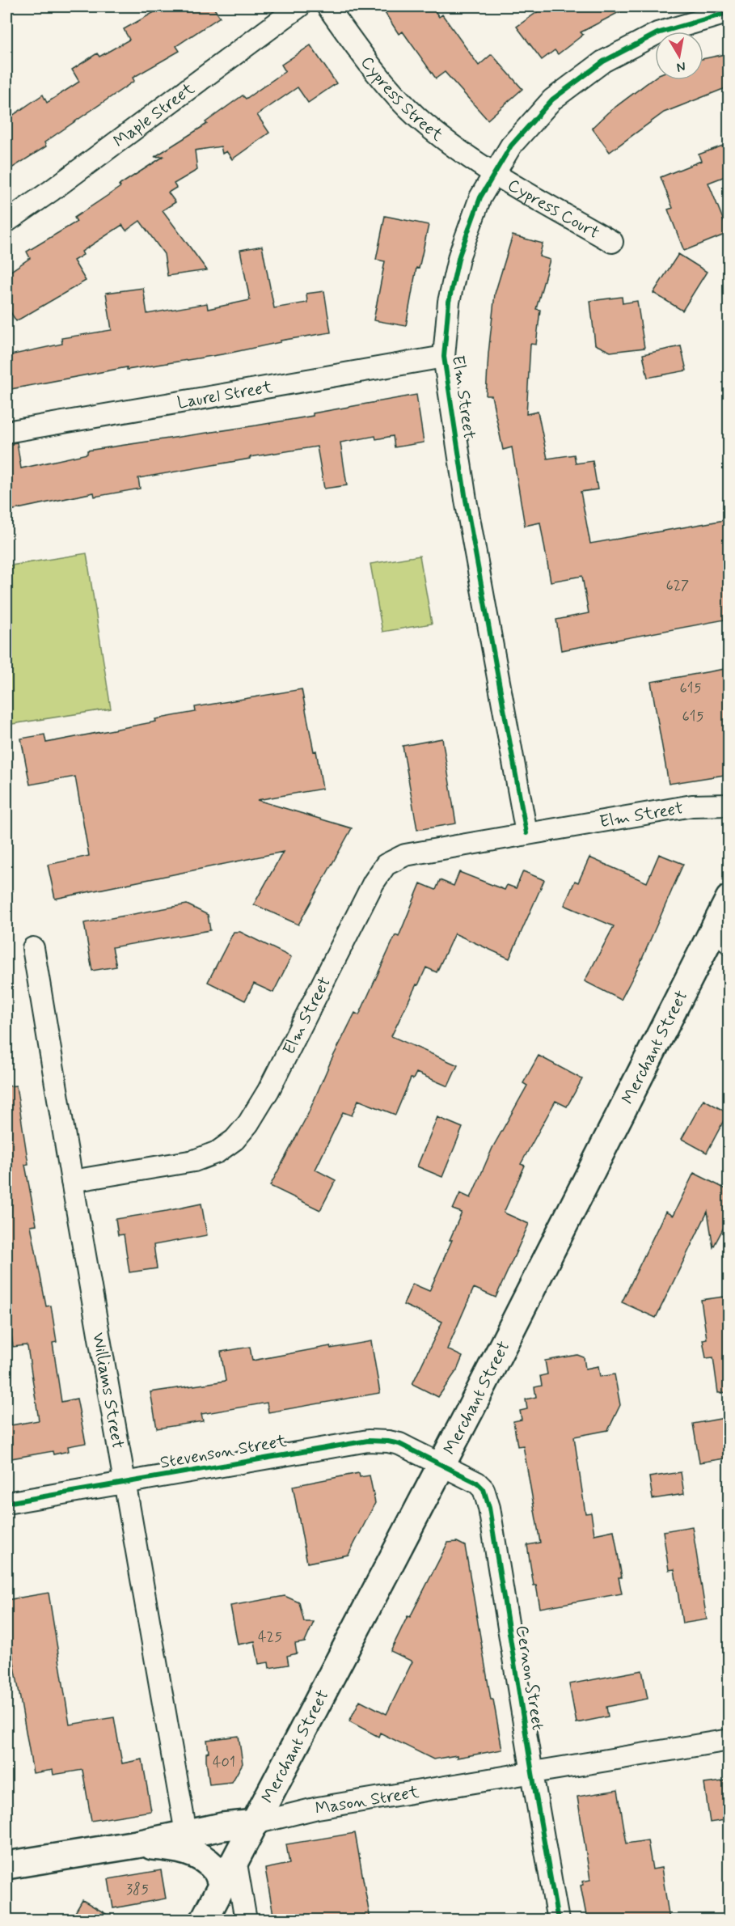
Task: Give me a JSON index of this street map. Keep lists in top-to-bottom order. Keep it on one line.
{"streets":{"main road":["Merchant Street","Mason Street"],"street":["Cypress Street","Maple Street","Cypress Court","Laurel Street","Elm Street","Williams Street","Stevenson Street","Cernon Street"]},"crossings":[["Cypress Street","Cypress Court"],["Cypress Street","Elm Street"],["Cypress Court","Elm Street"],["Laurel Street","Elm Street"],["Elm Street","Williams Street"],["Merchant Street","Stevenson Street"],["Merchant Street","Cernon Street"],["Merchant Street","Mason Street"],["Williams Street","Stevenson Street"],["Williams Street","Mason Street"],["Stevenson Street","Cernon Street"],["Cernon Street","Mason Street"]],"house_numbers":["627","615","615","425","401","385"],"north":"bottom"}
